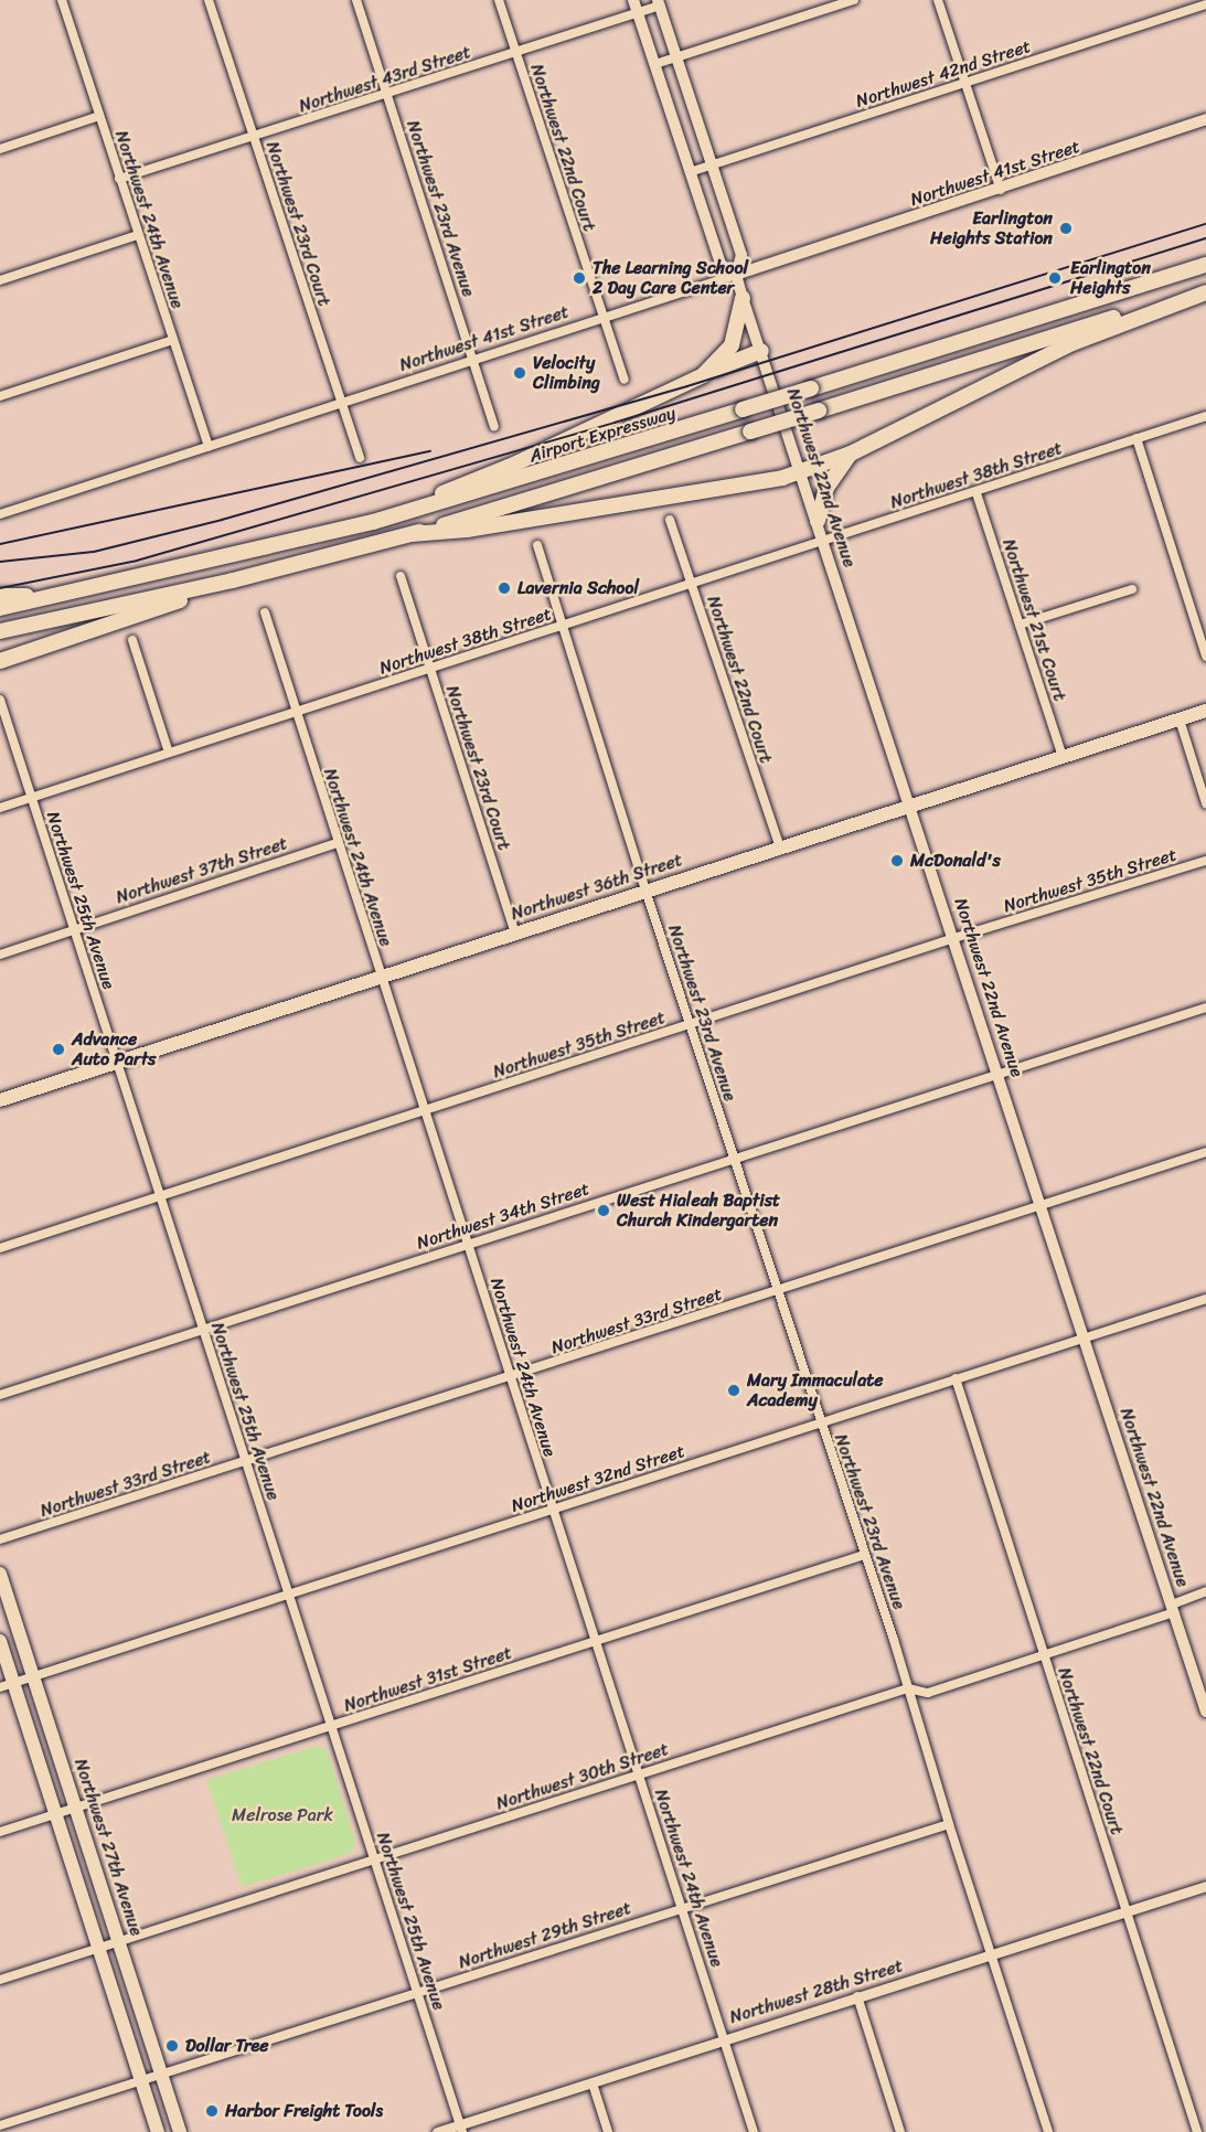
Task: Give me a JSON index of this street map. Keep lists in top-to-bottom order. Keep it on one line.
{"streets":{"highway":["Airport Expressway"],"main road":["Northwest 41st Street","Northwest 22nd Avenue","Northwest 36th Street","Northwest 27th Avenue"],"street":["Northwest 42nd Street","Northwest 43rd Street","Northwest 22nd Court","Northwest 23rd Avenue","Northwest 24th Avenue","Northwest 23rd Court","Northwest 38th Street","Northwest 21st Court","Northwest 37th Street","Northwest 35th Street","Northwest 25th Avenue","Northwest 34th Street","Northwest 33rd Street","Northwest 32nd Street","Northwest 31st Street","Northwest 30th Street","Northwest 29th Street","Northwest 28th Street"]},"crossings":[["Northwest 42nd Street","Northwest 22nd Avenue"],["Northwest 43rd Street","Northwest 22nd Court"],["Northwest 43rd Street","Northwest 23rd Avenue"],["Northwest 43rd Street","Northwest 24th Avenue"],["Northwest 43rd Street","Northwest 23rd Court"],["Northwest 43rd Street","Northwest 22nd Avenue"],["Northwest 22nd Court","Northwest 41st Street"],["Northwest 22nd Court","Northwest 38th Street"],["Northwest 22nd Court","Northwest 36th Street"],["Northwest 22nd Court","Northwest 32nd Street"],["Northwest 22nd Court","Northwest 30th Street"],["Northwest 22nd Court","Northwest 28th Street"],["Northwest 41st Street","Northwest 23rd Avenue"],["Northwest 41st Street","Northwest 24th Avenue"],["Northwest 41st Street","Northwest 23rd Court"],["Northwest 41st Street","Northwest 22nd Avenue"],["Northwest 23rd Avenue","Northwest 38th Street"],["Northwest 23rd Avenue","Northwest 35th Street"],["Northwest 23rd Avenue","Northwest 36th Street"],["Northwest 23rd Avenue","Northwest 34th Street"],["Northwest 23rd Avenue","Northwest 33rd Street"],["Northwest 23rd Avenue","Northwest 32nd Street"],["Northwest 23rd Avenue","Northwest 31st Street"],["Northwest 23rd Avenue","Northwest 30th Street"],["Northwest 23rd Avenue","Northwest 29th Street"],["Northwest 23rd Avenue","Northwest 28th Street"],["Northwest 24th Avenue","Northwest 38th Street"],["Northwest 24th Avenue","Northwest 37th Street"],["Northwest 24th Avenue","Northwest 35th Street"],["Northwest 24th Avenue","Northwest 36th Street"],["Northwest 24th Avenue","Northwest 34th Street"],["Northwest 24th Avenue","Northwest 33rd Street"],["Northwest 24th Avenue","Northwest 32nd Street"],["Northwest 24th Avenue","Northwest 31st Street"],["Northwest 24th Avenue","Northwest 30th Street"],["Northwest 24th Avenue","Northwest 29th Street"],["Northwest 24th Avenue","Northwest 28th Street"],["Northwest 23rd Court","Northwest 38th Street"],["Northwest 23rd Court","Northwest 36th Street"],["Northwest 38th Street","Northwest 22nd Avenue"],["Northwest 38th Street","Northwest 21st Court"],["Northwest 38th Street","Northwest 25th Avenue"],["Northwest 22nd Avenue","Northwest 35th Street"],["Northwest 22nd Avenue","Northwest 36th Street"],["Northwest 22nd Avenue","Northwest 34th Street"],["Northwest 22nd Avenue","Northwest 33rd Street"],["Northwest 22nd Avenue","Northwest 32nd Street"],["Northwest 22nd Avenue","Northwest 30th Street"],["Northwest 21st Court","Northwest 36th Street"],["Northwest 37th Street","Northwest 25th Avenue"],["Northwest 35th Street","Northwest 25th Avenue"],["Northwest 36th Street","Northwest 25th Avenue"],["Northwest 25th Avenue","Northwest 34th Street"],["Northwest 25th Avenue","Northwest 33rd Street"],["Northwest 25th Avenue","Northwest 32nd Street"],["Northwest 25th Avenue","Northwest 31st Street"],["Northwest 25th Avenue","Northwest 30th Street"],["Northwest 25th Avenue","Northwest 29th Street"],["Northwest 25th Avenue","Northwest 28th Street"],["Northwest 32nd Street","Northwest 27th Avenue"],["Northwest 31st Street","Northwest 27th Avenue"],["Northwest 30th Street","Northwest 27th Avenue"],["Northwest 27th Avenue","Northwest 29th Street"]],"parks":["Melrose Park"],"places":["Earlington Heights Station","The Learning School 2 Day Care Center","Earlington Heights","Velocity Climbing","Lavernia School","McDonald's","Advance Auto Parts","West Hialeah Baptist Church Kindergarten","Mary Immaculate Academy","Dollar Tree","Harbor Freight Tools"]}
